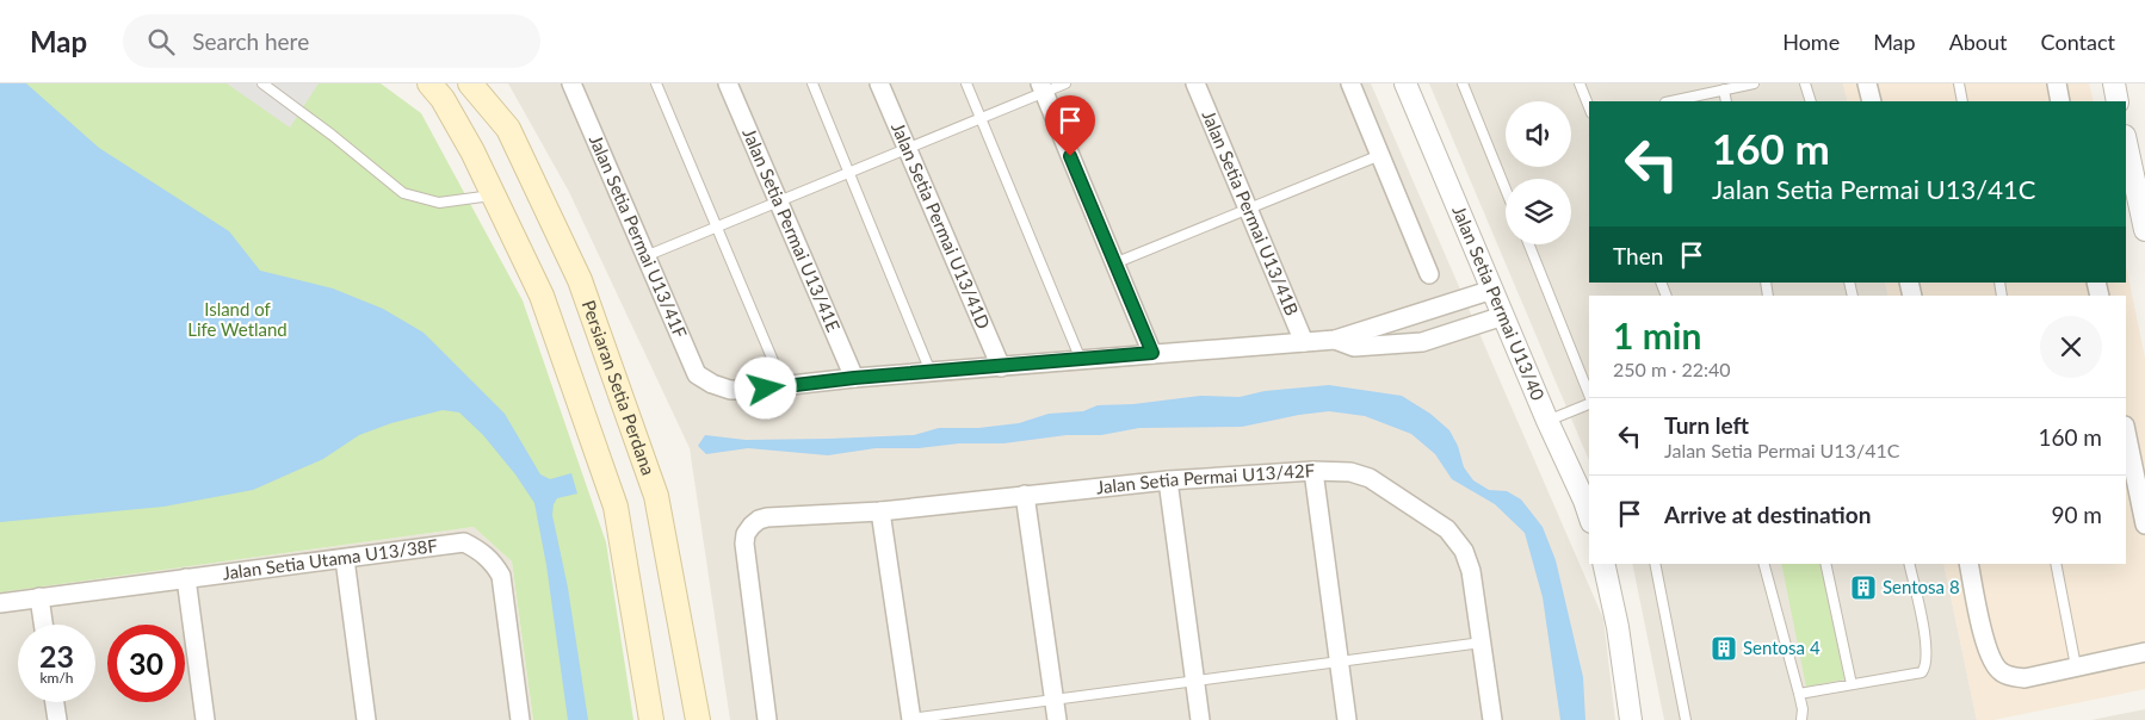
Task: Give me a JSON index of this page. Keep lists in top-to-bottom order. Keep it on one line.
{"streets":{"main road":["Persiaran Setia Perdana"],"street":["Jalan Setia Permai U13/41B","Jalan Setia Permai U13/41D","Jalan Setia Permai U13/41E","Jalan Setia Permai U13/41F","Jalan Setia Permai U13/40","Jalan Setia Permai U13/42F","Jalan Setia Utama U13/38F"]},"parks":["Island of Life Wetland"],"places":{"building":["Sentosa 8","Sentosa 4"]},"page":{"header":"Map","search":"Search here","nav":["Home","Map","About","Contact"],"turn":["160 m","Jalan Setia Permai U13/41C"],"then":"Then","heading":["1 min","250 m · 22:40"],"list":[{"name":"Turn left","note":"Jalan Setia Permai U13/41C","value":"160 m"},{"name":"Arrive at destination","value":"90 m"}],"speed":"23 km/h","limit":"30"}}
